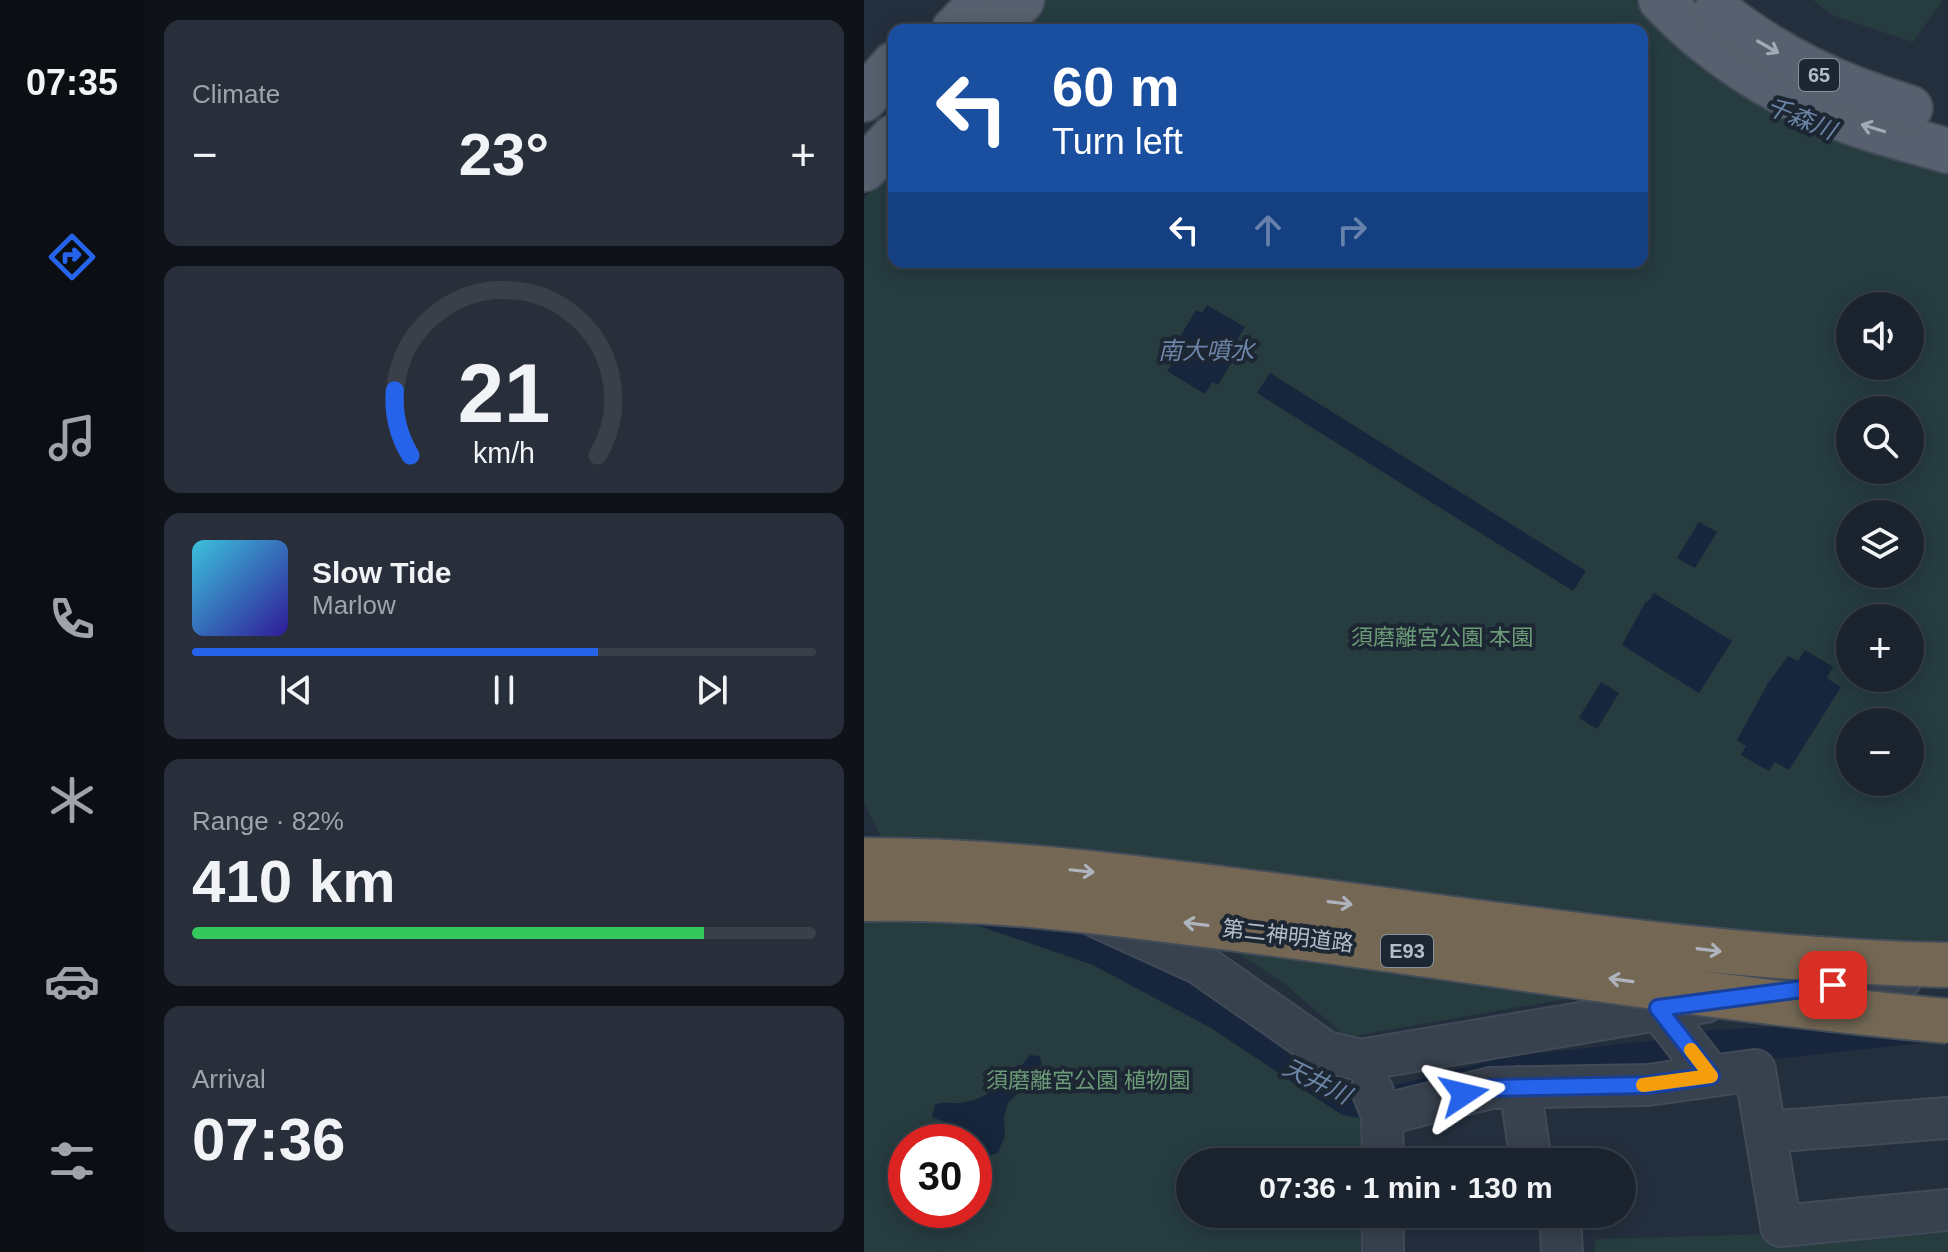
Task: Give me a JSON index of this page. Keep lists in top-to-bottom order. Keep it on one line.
{"streets":{"highway":["第二神明道路","E93"],"main road":["65"]},"water":["千森川","南大噴水","天井川"],"parks":["須磨離宮公園 本園","須磨離宮公園 植物園"],"page":{"tabs":"07:35","tile":["Climate",["Range · 82%","410 km"],["Arrival","07:36"]],"turn":["60 m","Turn left"],"heat":["−","23°","+"],"map_buttons":["+","−"],"song":["Slow Tide","Marlow"],"limit":"30","trip":"07:36 · 1 min · 130 m","gauge":["21","km/h"]}}
